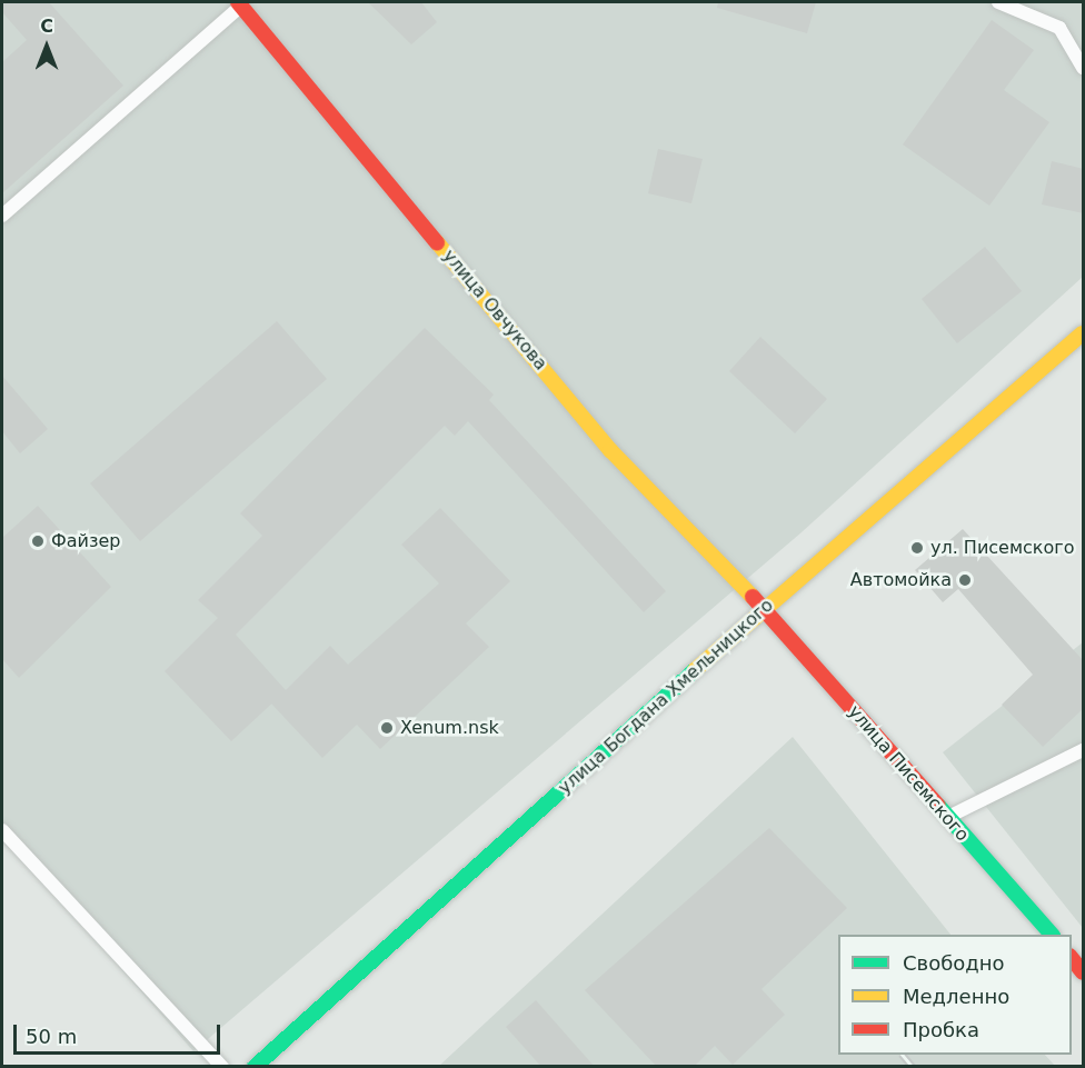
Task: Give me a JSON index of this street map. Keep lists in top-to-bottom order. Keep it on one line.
{"streets":{"main road":["улица Овчукова","улица Богдана Хмельницкого","улица Писемского"]},"crossings":[["улица Овчукова","улица Богдана Хмельницкого"],["улица Овчукова","улица Писемского"],["улица Богдана Хмельницкого","улица Писемского"]],"places":["Файзер","ул. Писемского","Автомойка","Xenum.nsk"],"legend":["Свободно","Медленно","Пробка"],"scale_bar":"50 m","north":"top"}
